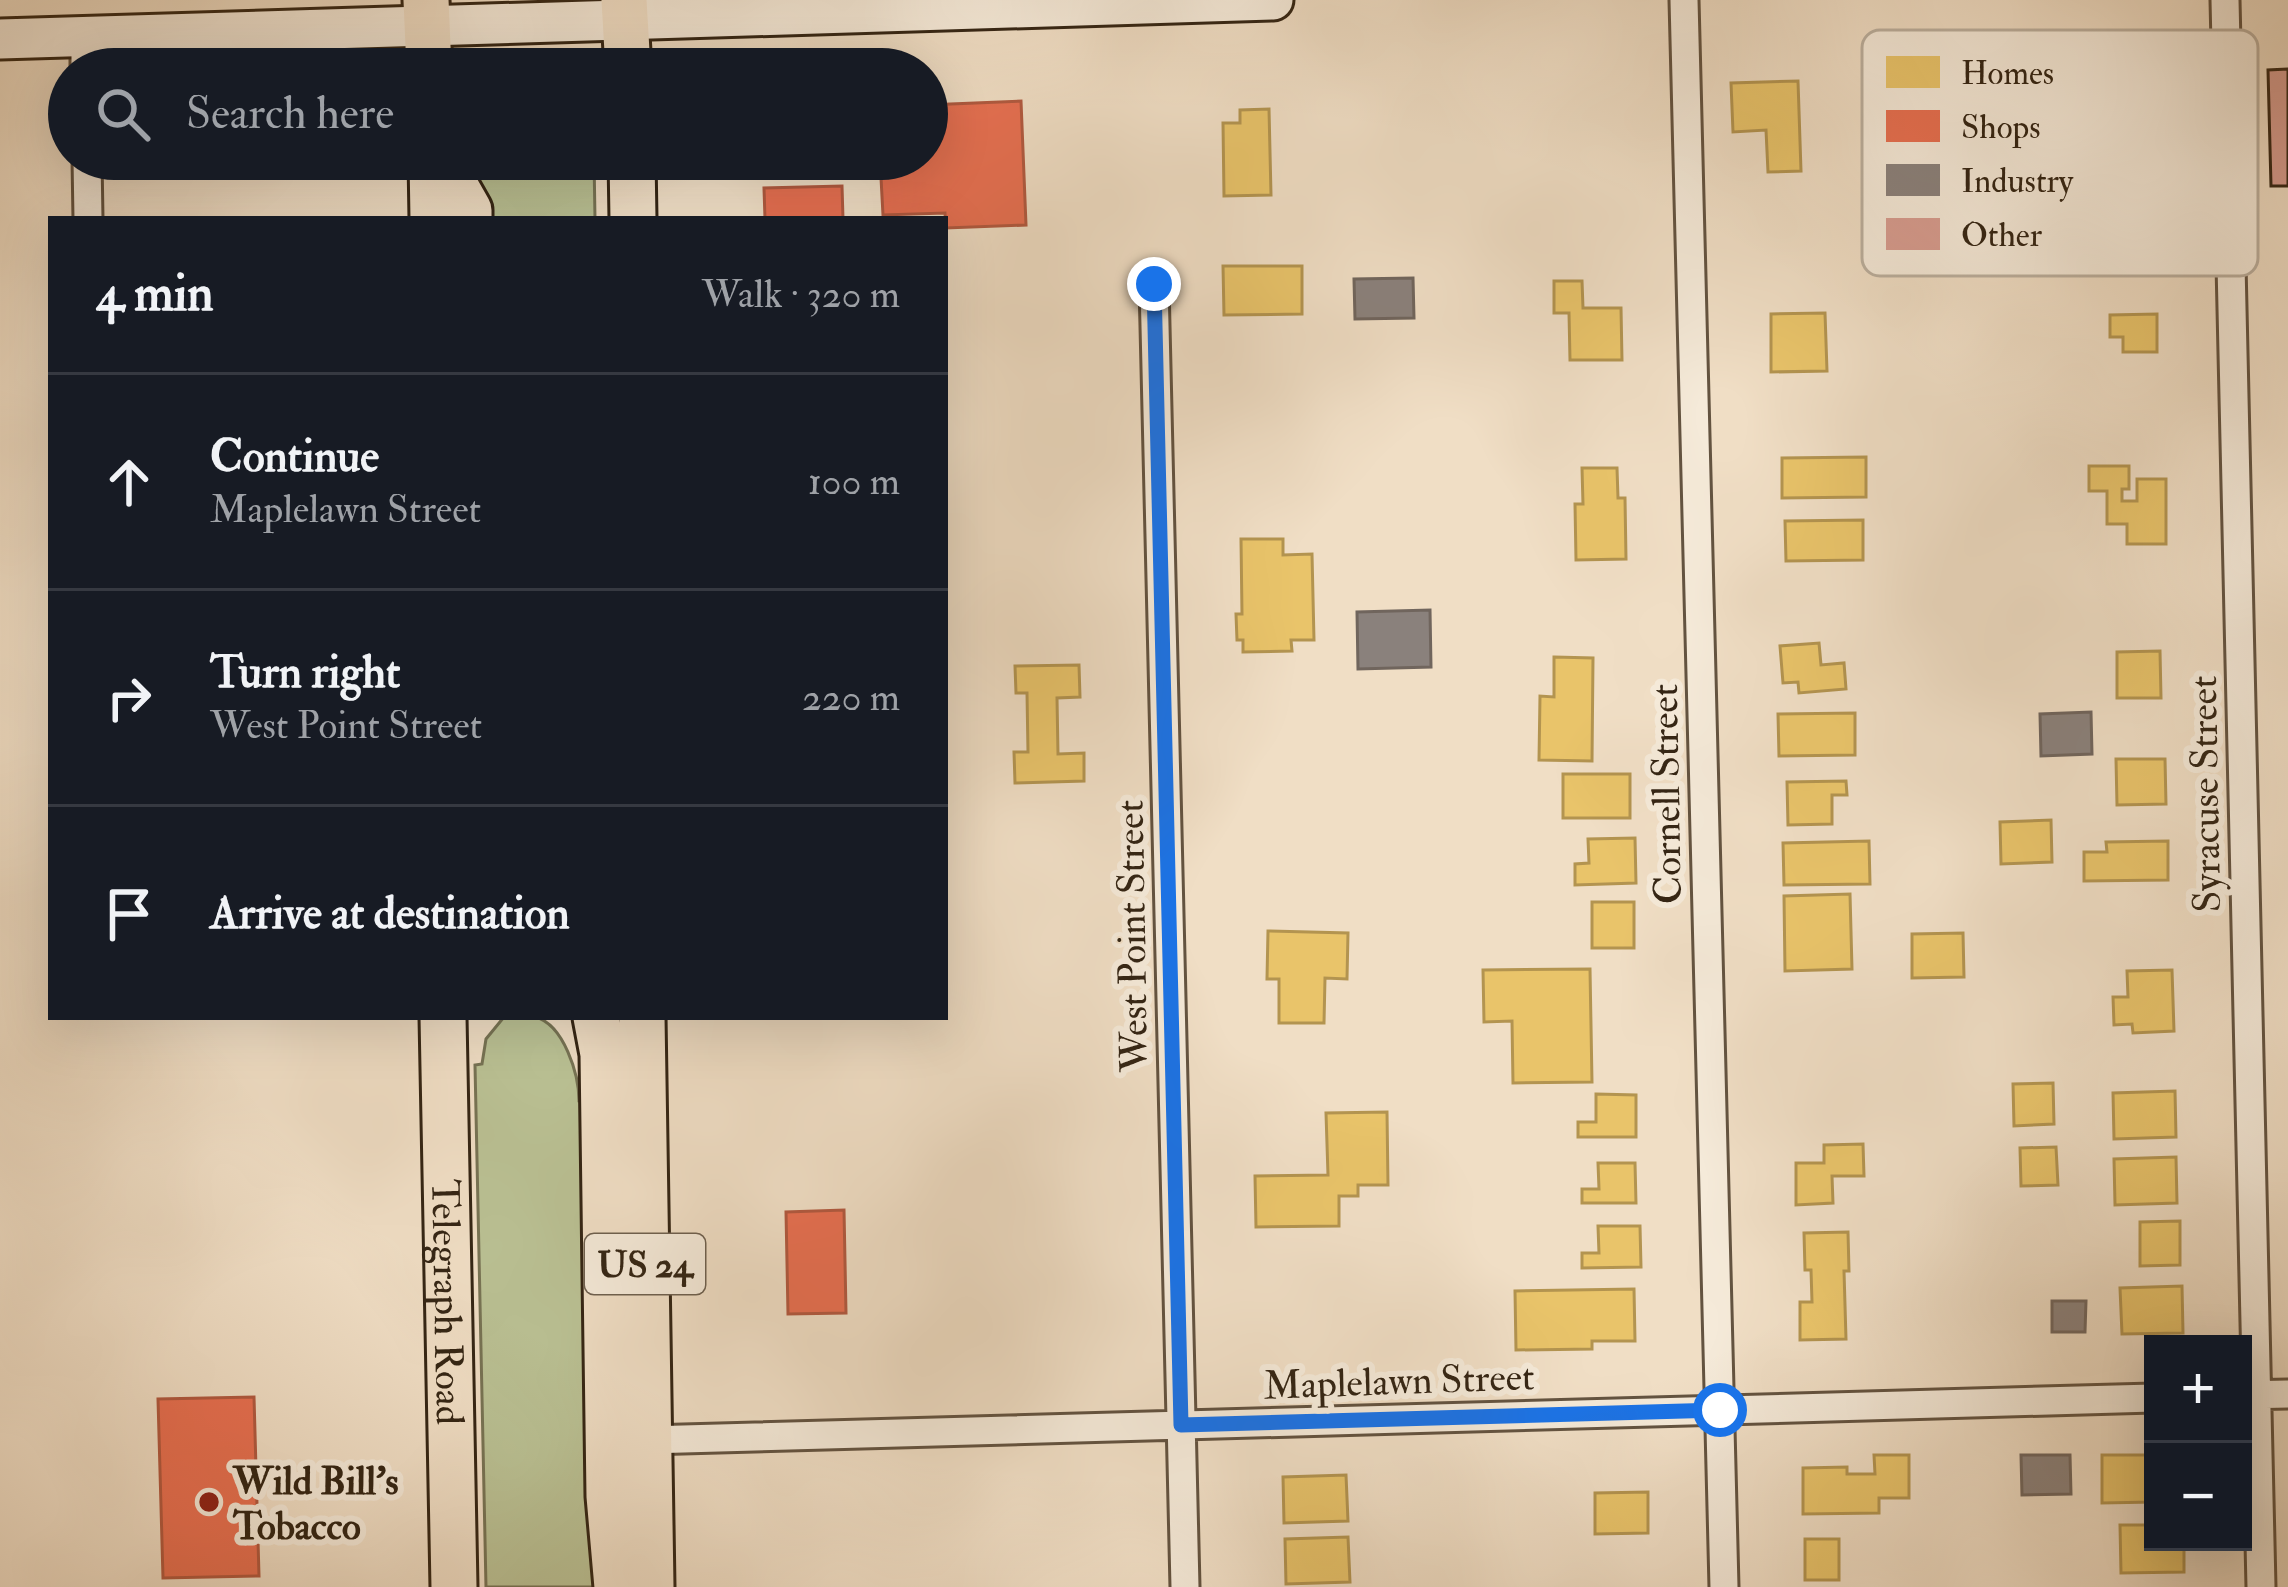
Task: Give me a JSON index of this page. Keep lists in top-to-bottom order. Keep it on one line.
{"streets":{"main road":["US 24","Telegraph Road"],"street":["Cornell Street","Syracuse Street","West Point Street","Maplelawn Street"]},"crossings":[["Cornell Street","Maplelawn Street"],["West Point Street","Maplelawn Street"],["US 24","Maplelawn Street"]],"places":["Wild Bill's Tobacco"],"legend":["Homes","Shops","Industry","Other"],"page":{"search":"Search here","heading":["4 min","Walk · 320 m"],"list":[["Continue","Maplelawn Street","100 m"],["Turn right","West Point Street","220 m"],"Arrive at destination"],"map_buttons":["+","−"]}}
